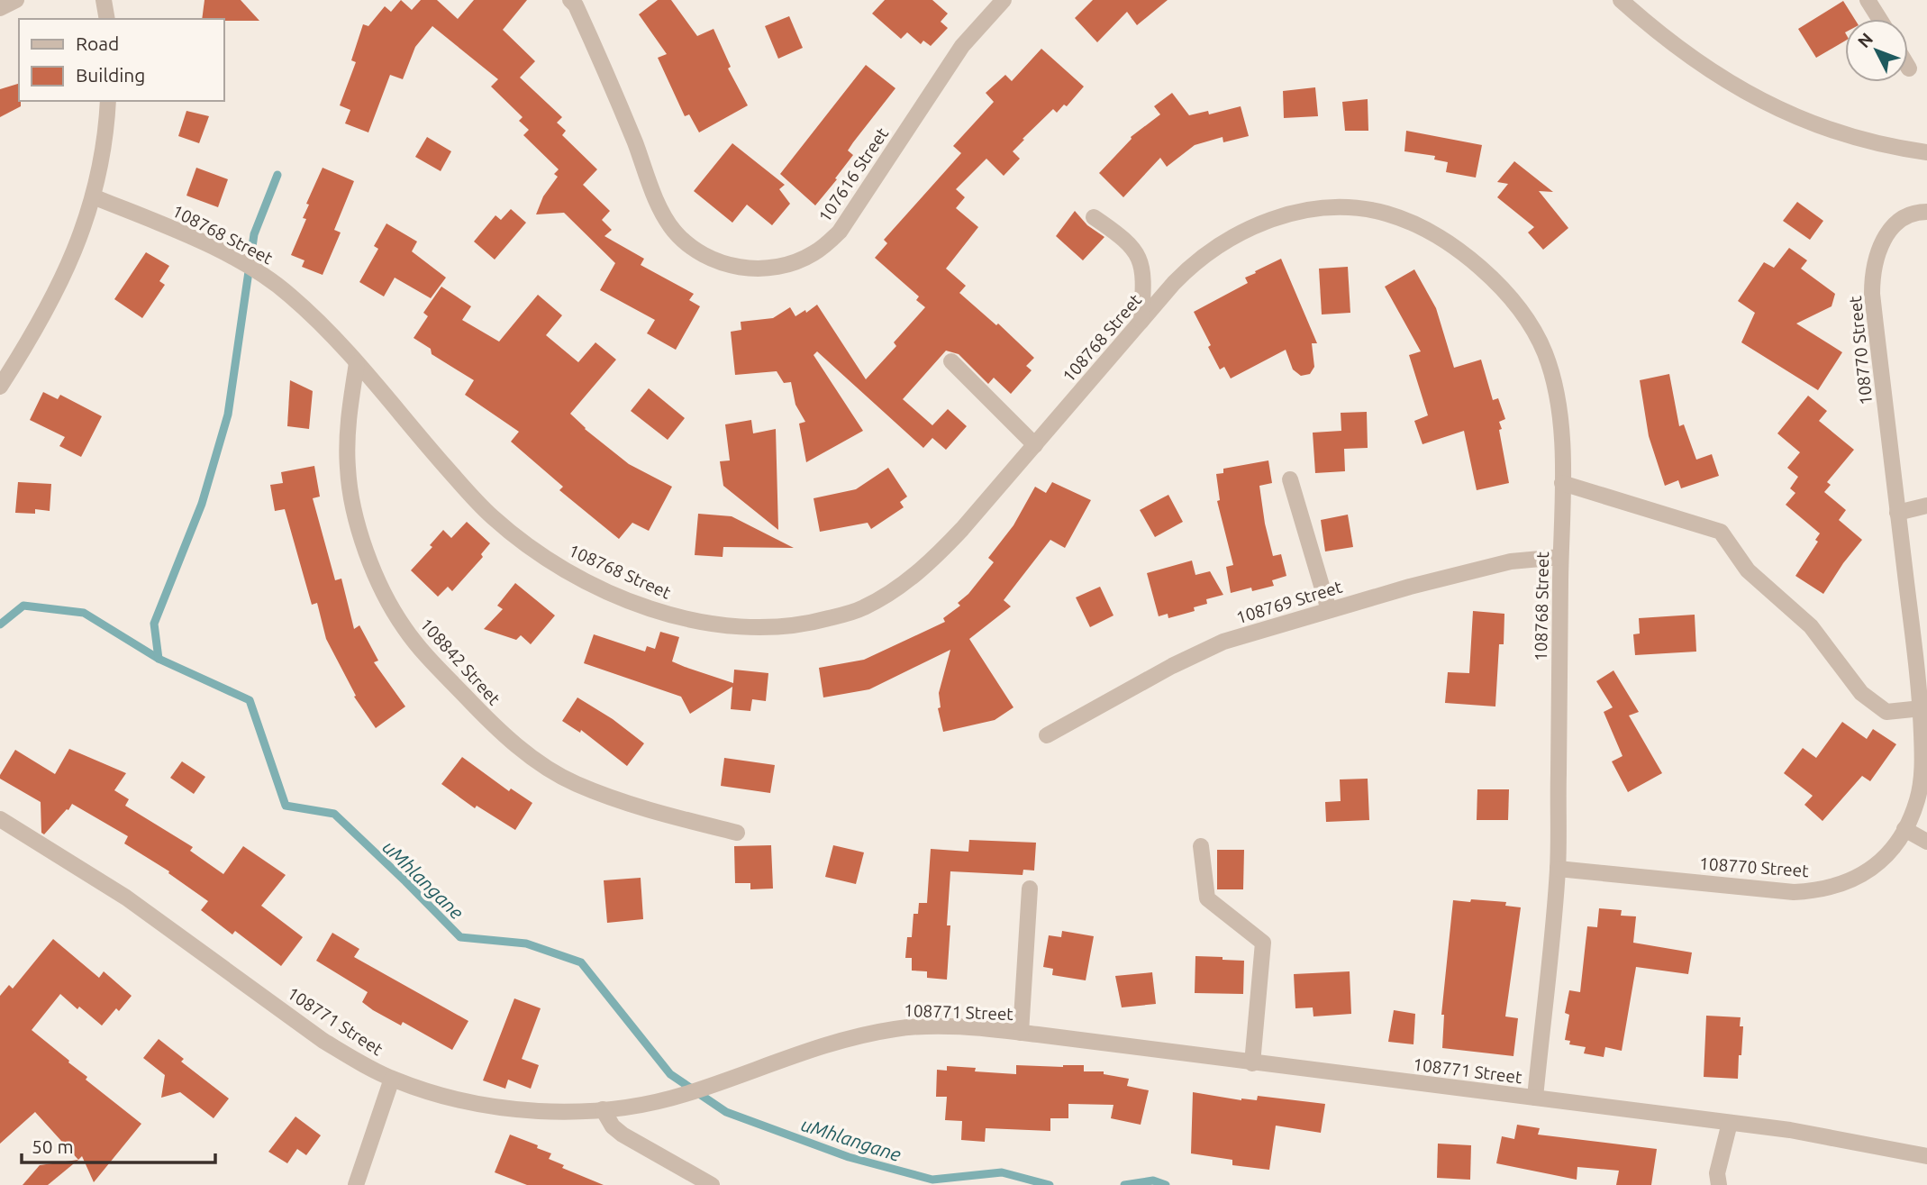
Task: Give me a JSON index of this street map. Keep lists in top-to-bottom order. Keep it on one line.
{"streets":{"street":["107616 Street","108768 Street","108770 Street","108769 Street","108842 Street","108771 Street"]},"crossings":[["108768 Street","108770 Street"],["108768 Street","108769 Street"],["108768 Street","108842 Street"],["108768 Street","108771 Street"]],"water":["uMhlangane"],"legend":["Road","Building"],"scale_bar":"50 m","north":"top left"}
